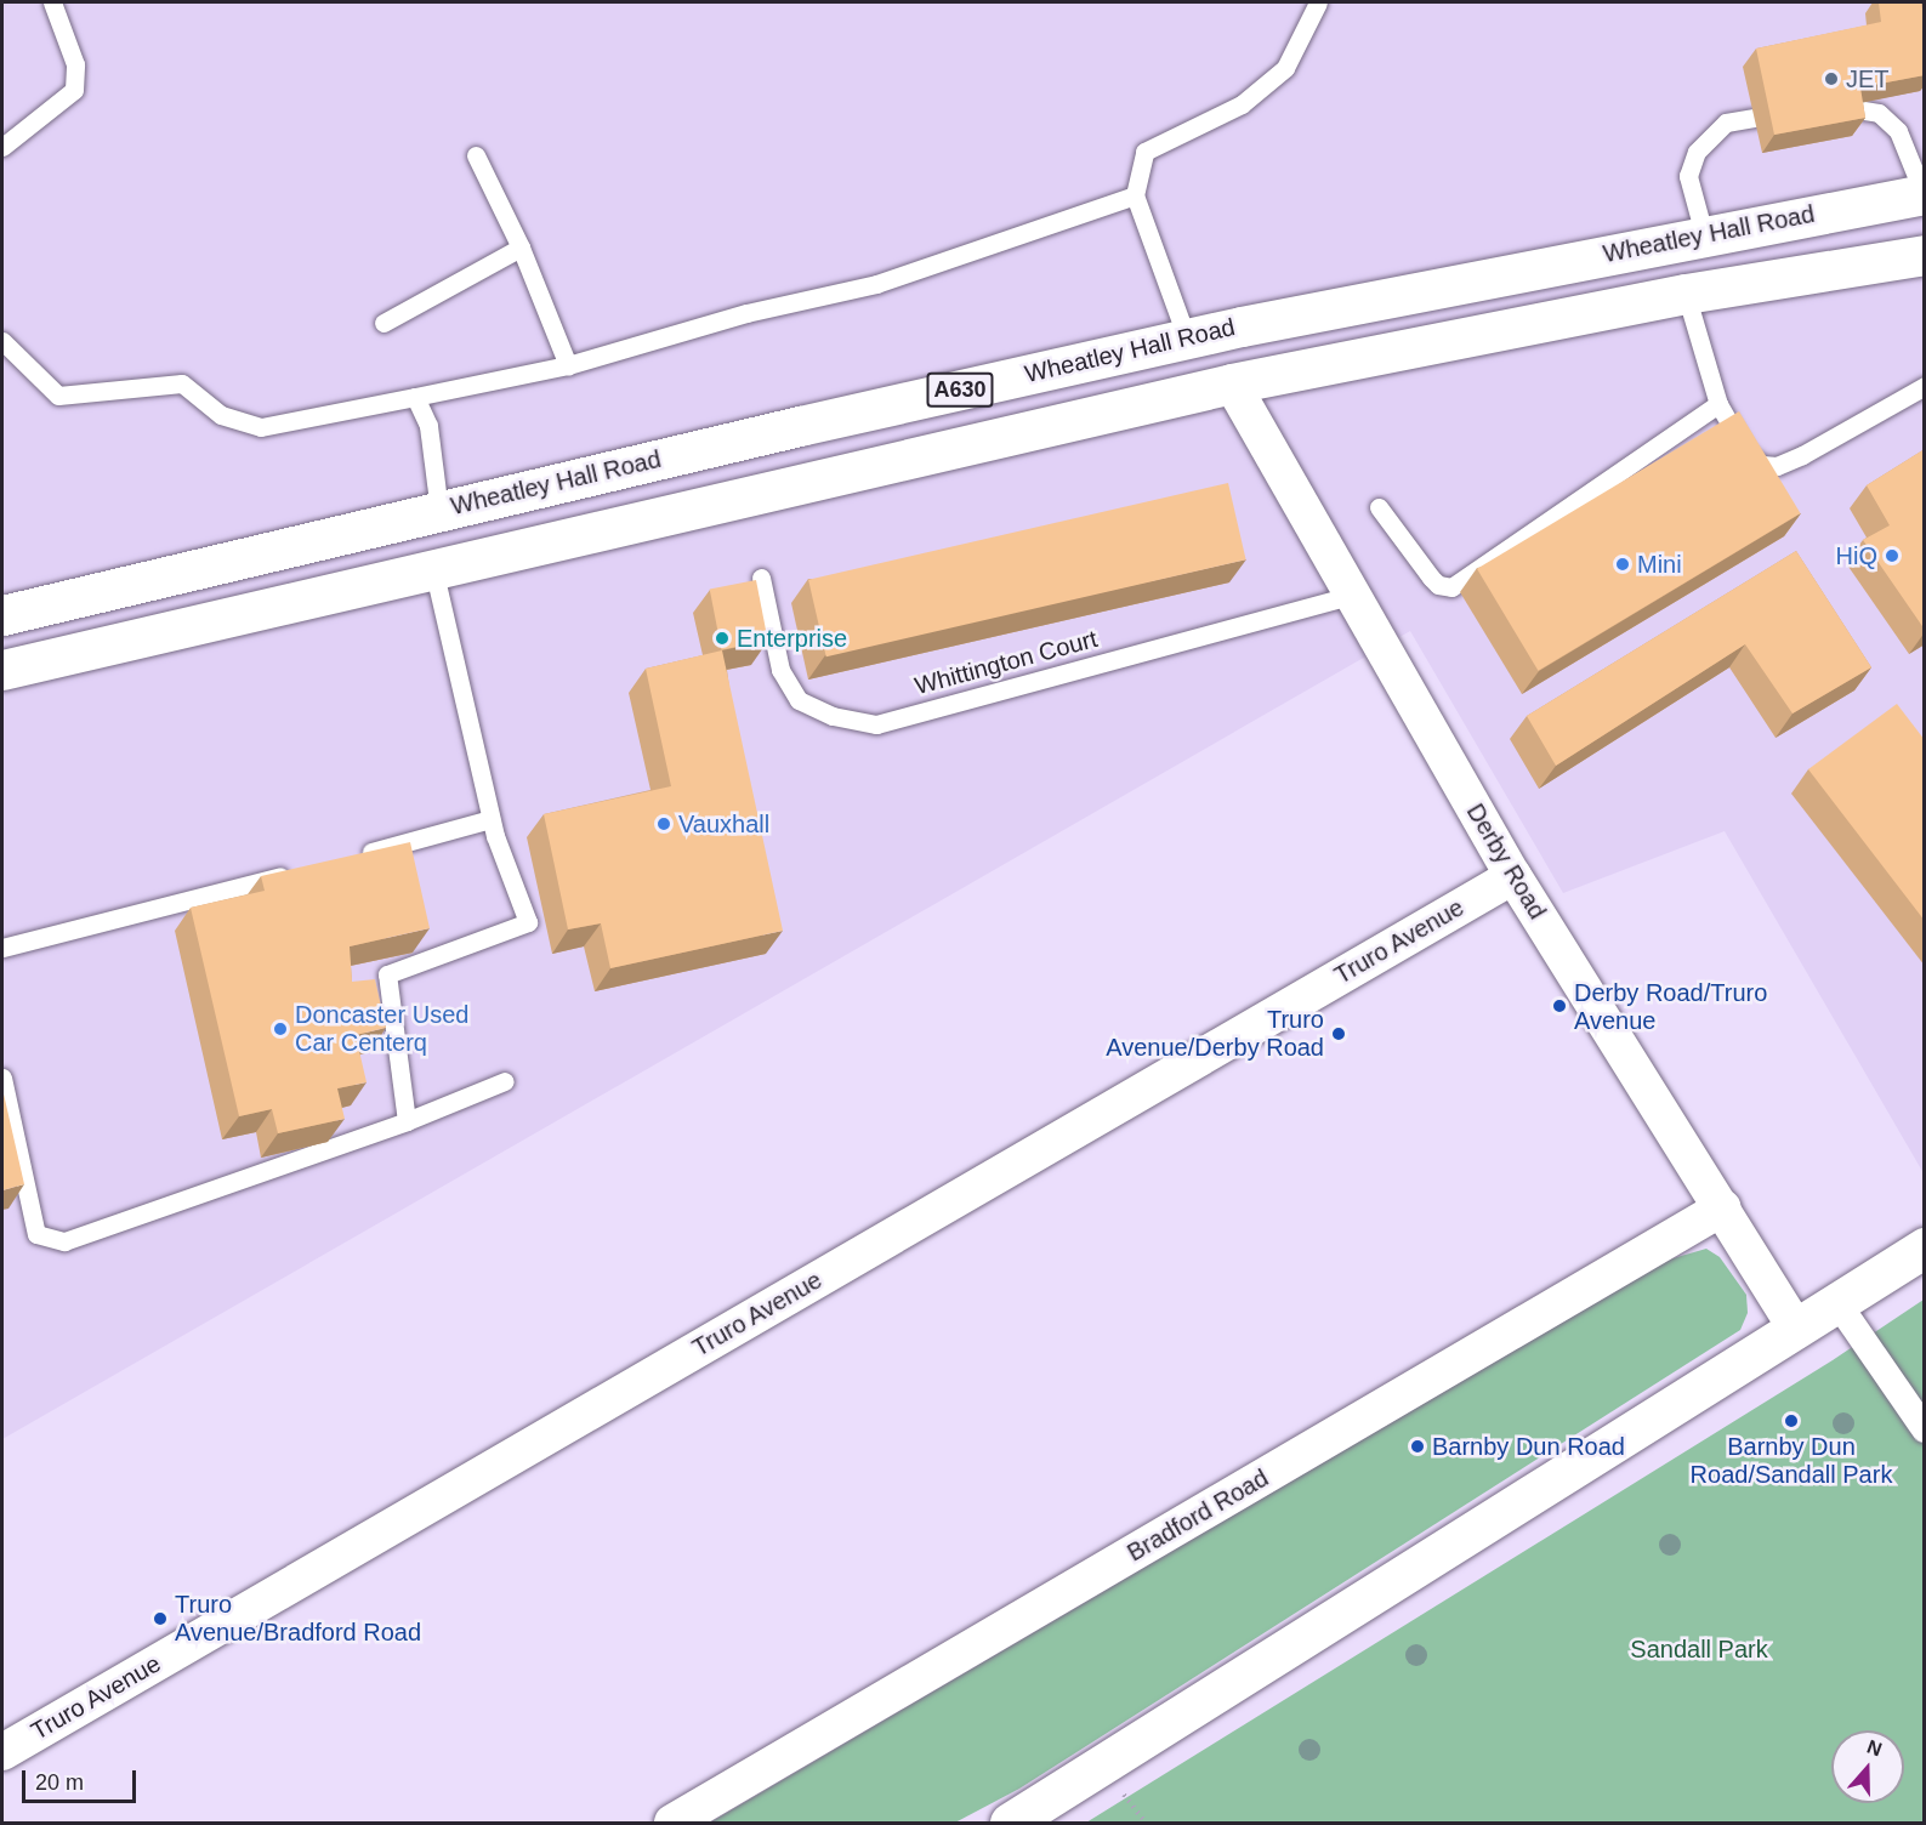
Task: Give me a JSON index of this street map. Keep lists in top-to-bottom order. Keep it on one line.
{"streets":{"main road":["Wheatley Hall Road","A630"],"street":["Derby Road","Truro Avenue","Bradford Road"],"lane":["Whittington Court"]},"crossings":[["A630","Derby Road"],["Whittington Court","Derby Road"],["Derby Road","Truro Avenue"],["Derby Road","Bradford Road"]],"parks":["Sandall Park"],"places":["JET","HiQ","Mini","Enterprise","Vauxhall","Derby Road/Truro Avenue","Doncaster Used Car Centerq","Truro Avenue/Derby Road","Barnby Dun Road/Sandall Park","Barnby Dun Road","Truro Avenue/Bradford Road"],"scale_bar":"20 m","north":"top"}
